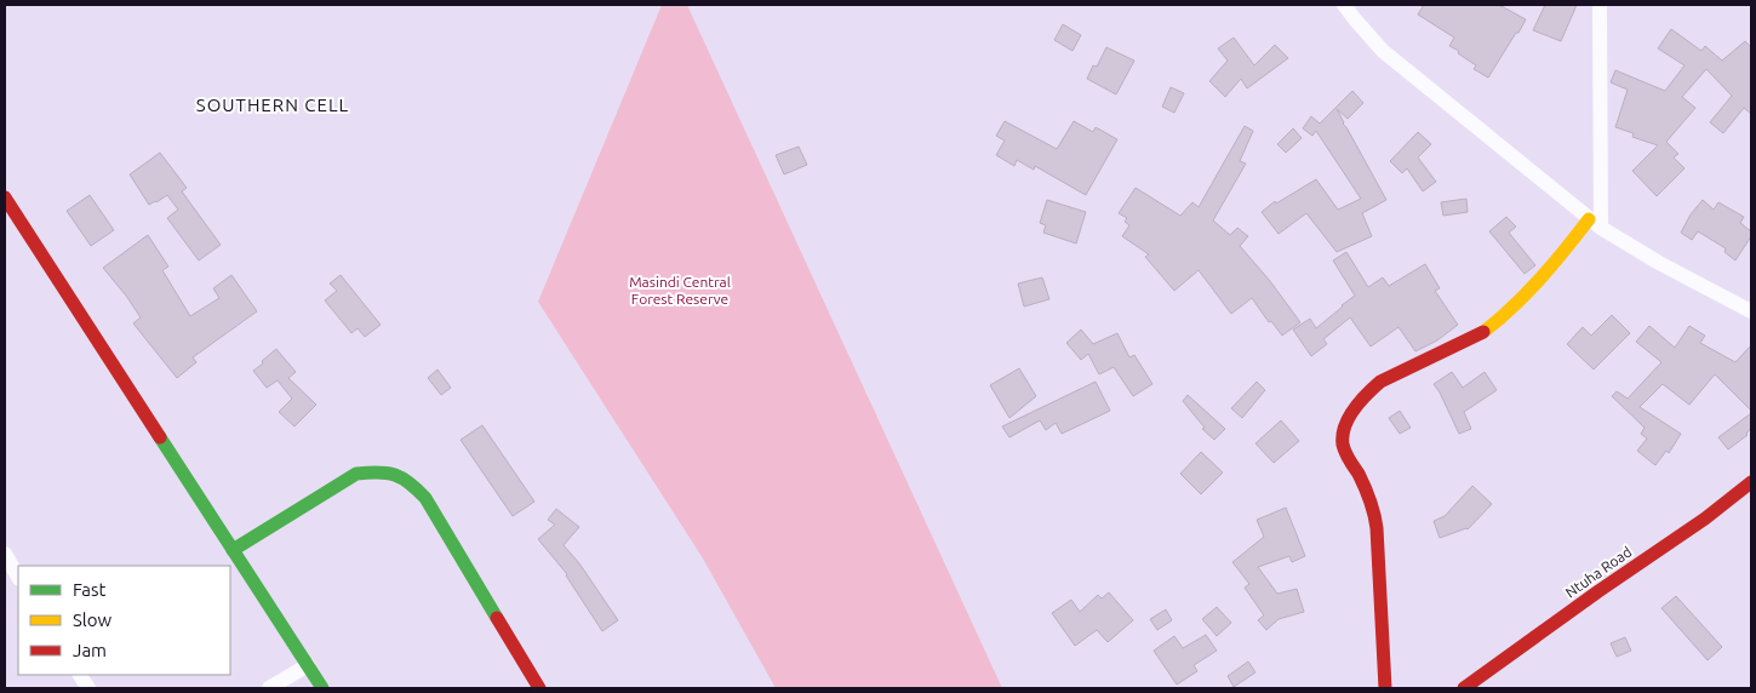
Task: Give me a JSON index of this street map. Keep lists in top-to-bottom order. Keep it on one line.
{"streets":{"street":["Ntuha Road"]},"districts":["SOUTHERN CELL"],"parks":["Masindi Central Forest Reserve"],"legend":["Fast","Slow","Jam"]}
